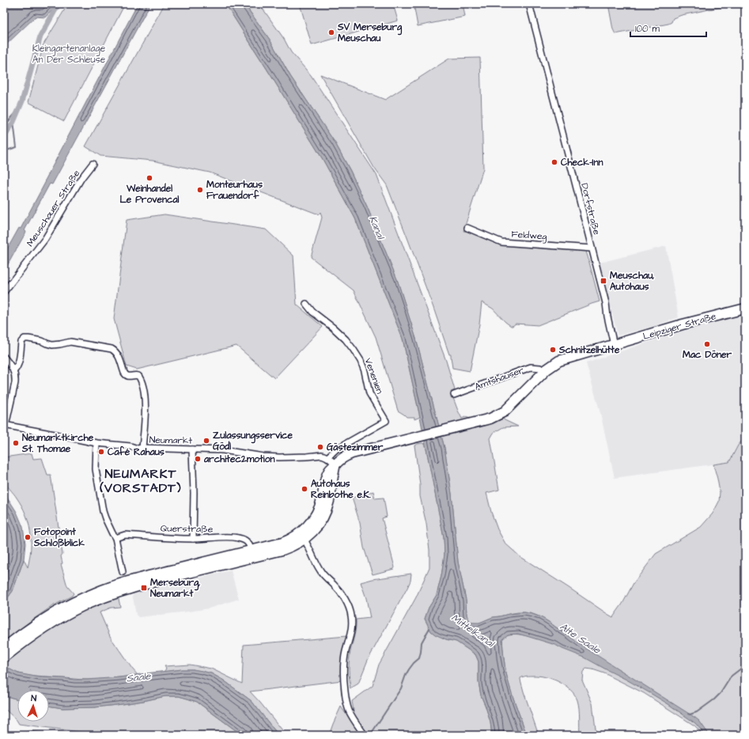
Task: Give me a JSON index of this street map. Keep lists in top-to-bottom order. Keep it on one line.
{"streets":{"main road":["Leipziger Straße","Amtshäuser"],"street":["Meuschauer Straße","Dorfstraße","Feldweg","Venenien","Neumarkt","Querstraße"]},"crossings":[["Dorfstraße","Feldweg"],["Dorfstraße","Leipziger Straße"],["Dorfstraße","Amtshäuser"],["Leipziger Straße","Amtshäuser"],["Venenien","Neumarkt"]],"districts":["NEUMARKT (VORSTADT)"],"water":["Kanal","Mittelkanal","Alte Saale","Saale"],"parks":["Kleingartenanlage An Der Schleuse"],"places":{"other":["SV Merseburg Meuschau","Check-Inn","Weinhandel Le Provencal","Monteurhaus Frauendorf","Mac Döner","Schnitzelhütte","Zulassungsservice Gödl","Neumarktkirche St. Thomae","Gästezimmer","Café Rahaus","architec2motion","Autohaus Reinbothe e.K.","Fotopoint Schloßblick"],"transit":["Meuschau, Autohaus","Merseburg, Neumarkt"]},"scale_bar":"100 m","north":"top"}
